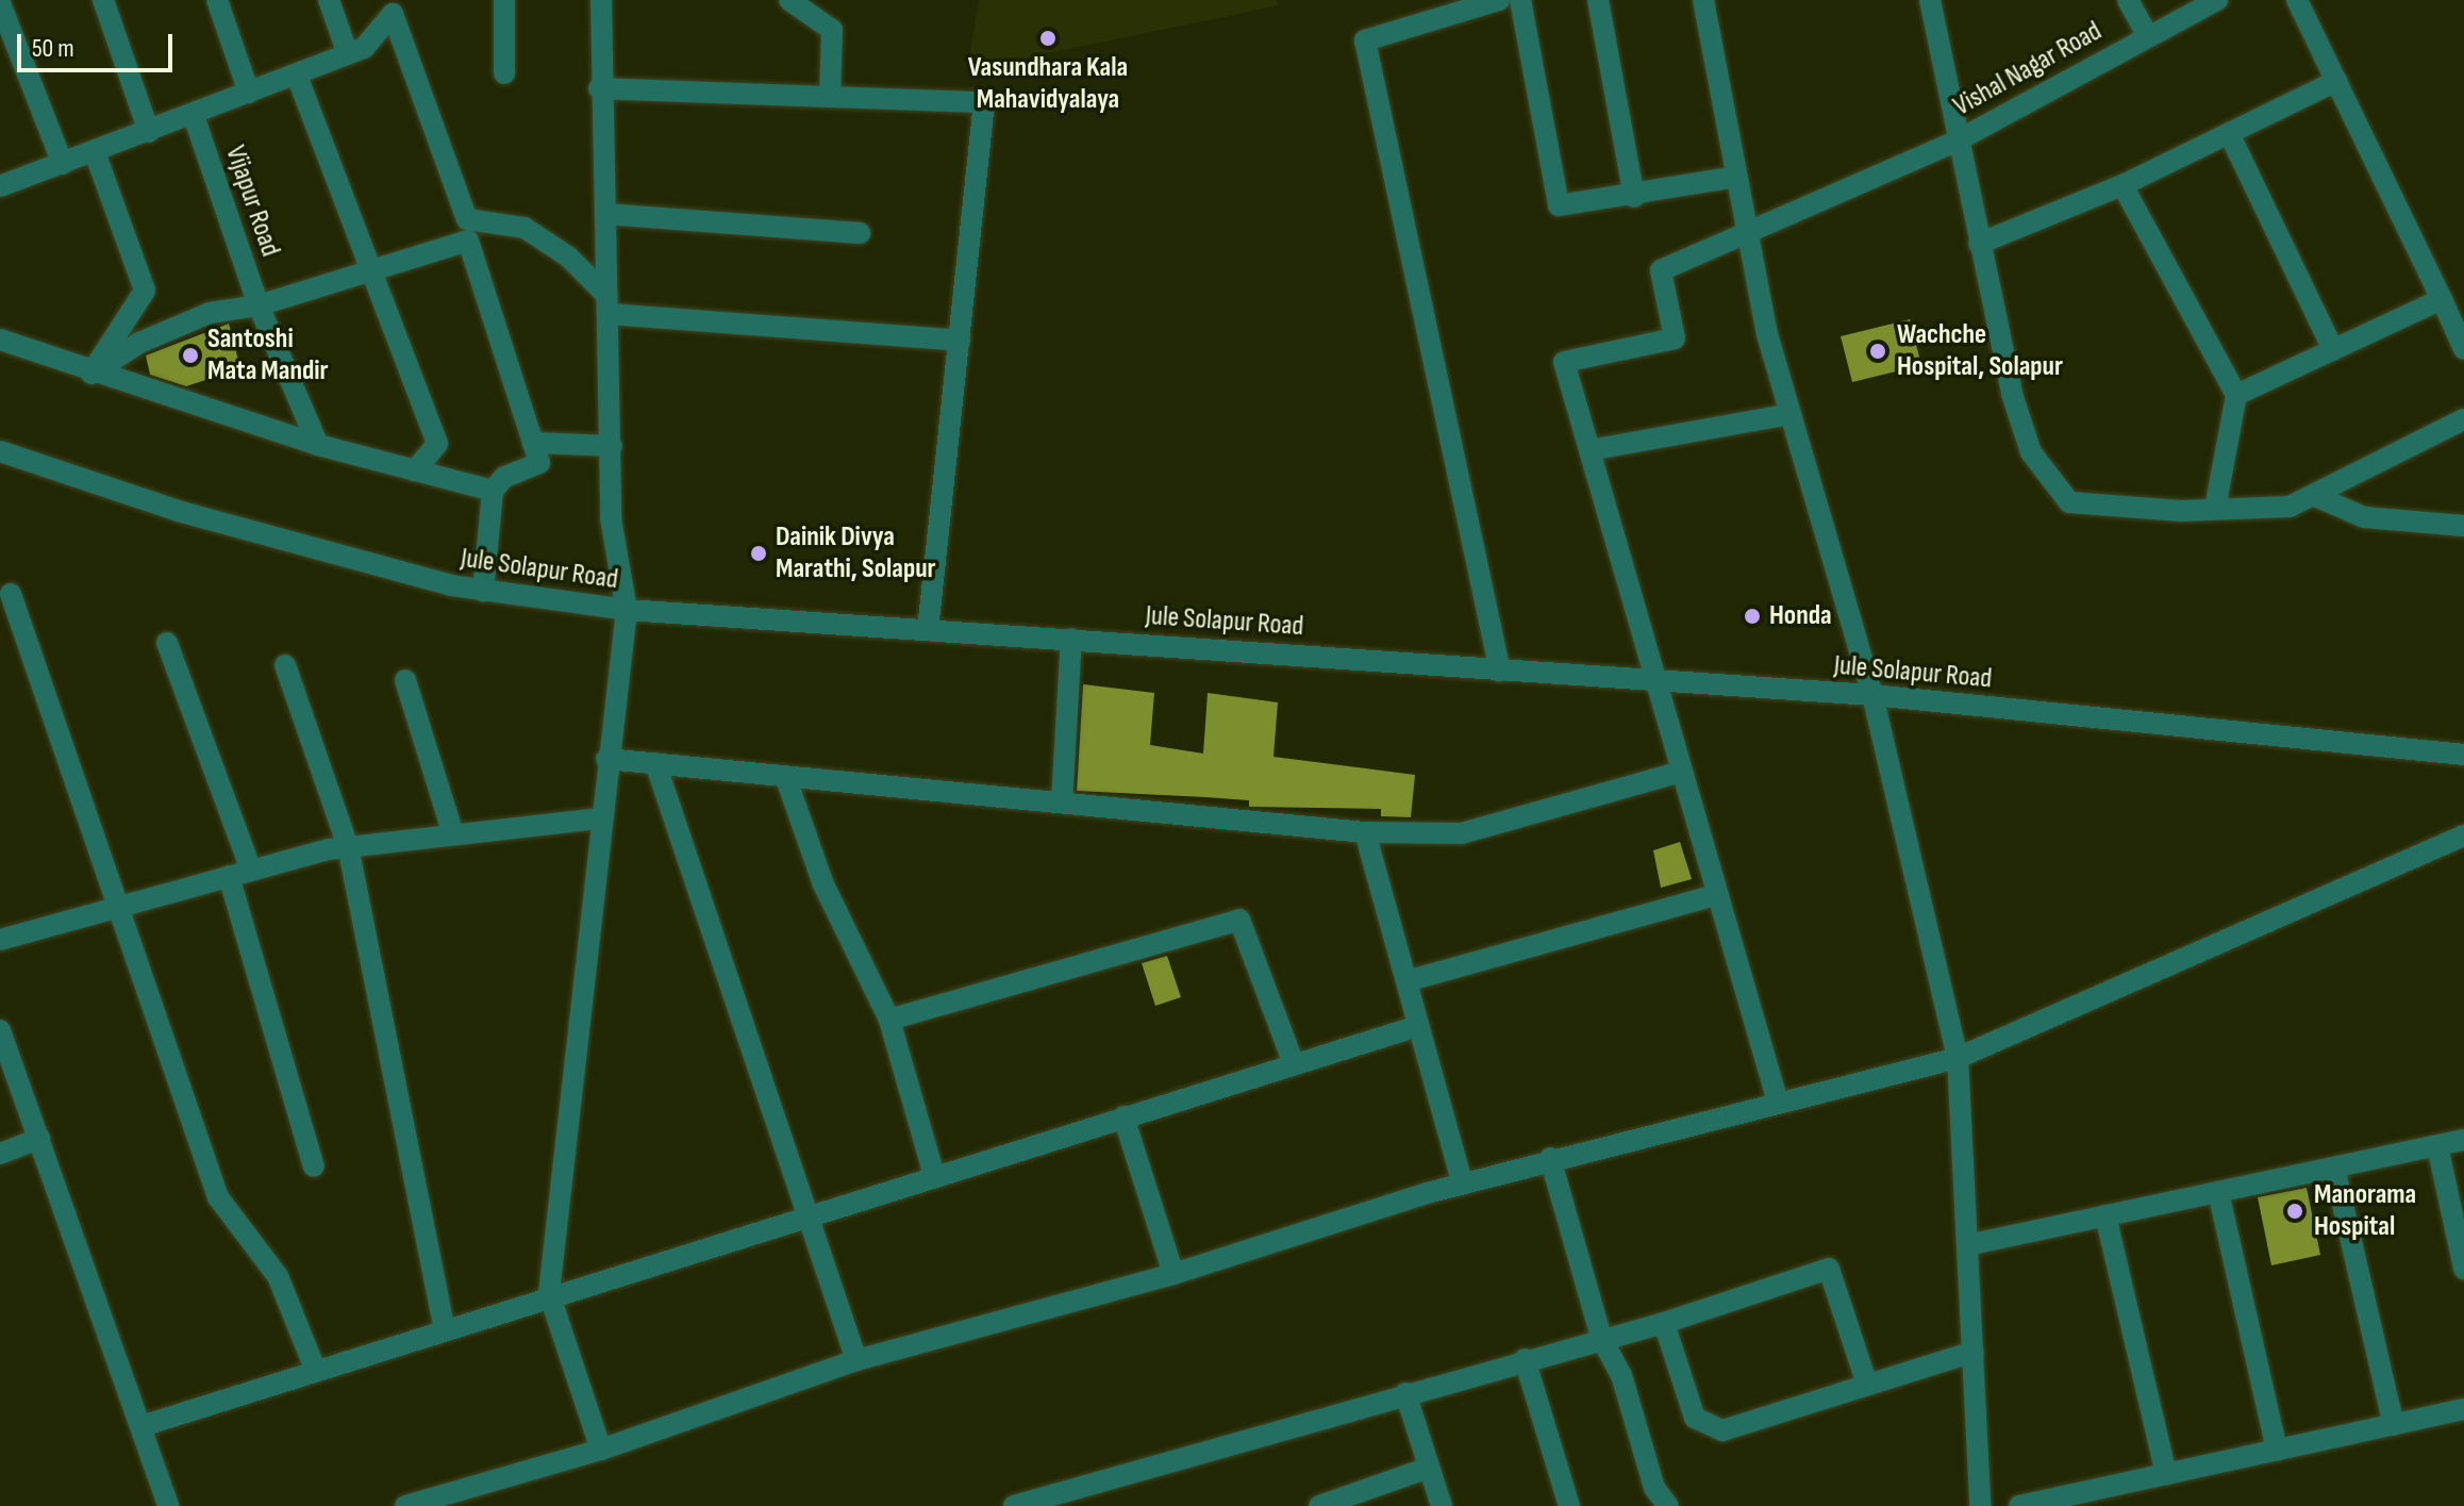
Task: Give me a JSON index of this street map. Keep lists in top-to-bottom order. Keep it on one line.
{"streets":{"street":["Vishal Nagar Road","Vijapur Road","Jule Solapur Road"]},"places":["Vasundhara Kala Mahavidyalaya","Wachche Hospital, Solapur","Santoshi Mata Mandir","Dainik Divya Marathi, Solapur","Honda","Manorama Hospital"],"scale_bar":"50 m"}
